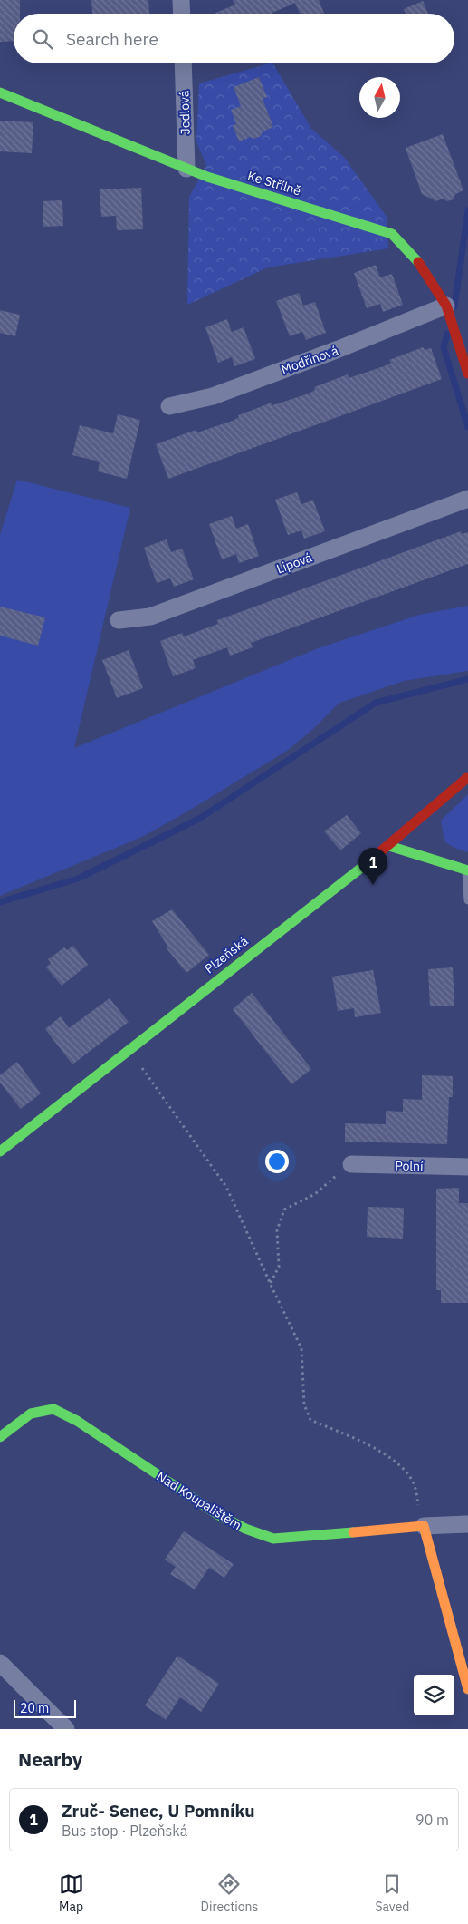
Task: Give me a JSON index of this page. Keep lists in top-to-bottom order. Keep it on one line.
{"streets":{"street":["Jedlová","Ke Střílně","Modřínová","Lipová","Plzeňská","Polní","Nad Koupalištěm"]},"crossings":[["Jedlová","Ke Střílně"],["Ke Střílně","Modřínová"]],"scale_bar":"20 m","north":"top","page":{"search":"Search here","pins":"1","scale":"20 m","heading":"Nearby","list":[{"mark":"1","name":"Zruč- Senec, U Pomníku","note":"Bus stop · Plzeňská","value":"90 m"}],"nav":["Map","Directions","Saved"]}}
